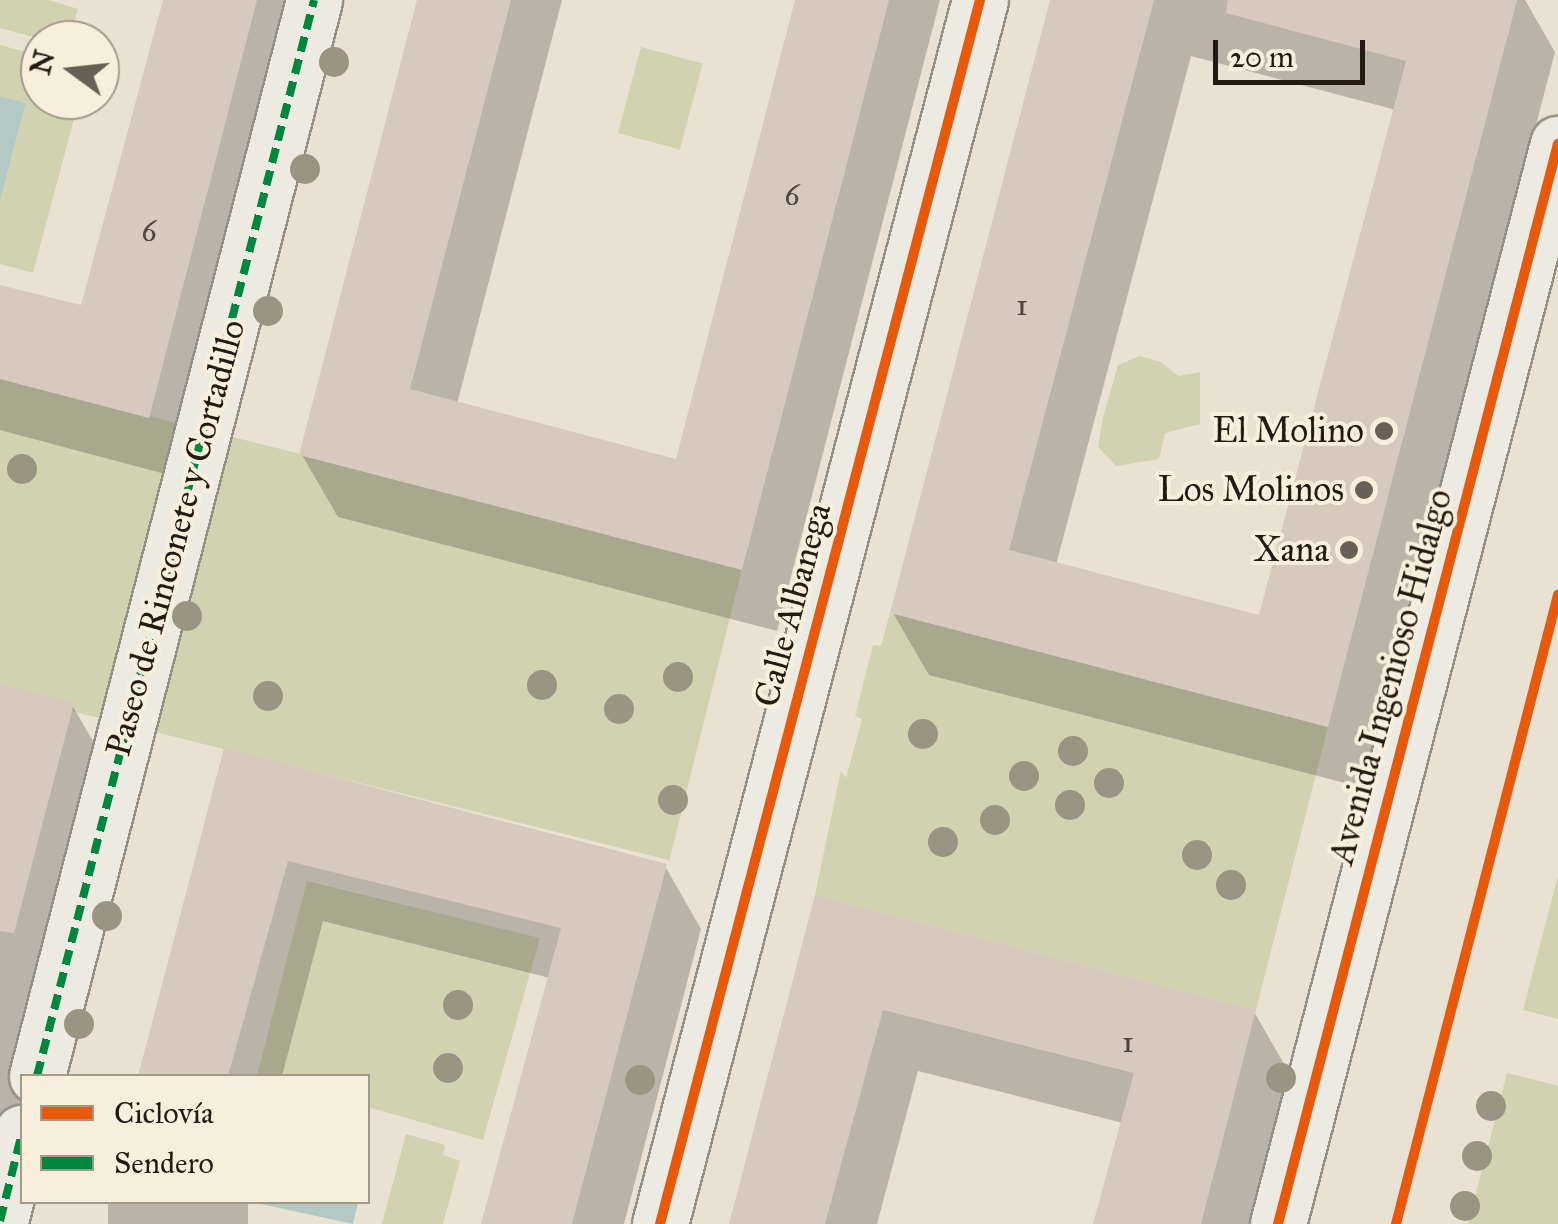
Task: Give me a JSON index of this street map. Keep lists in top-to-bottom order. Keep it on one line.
{"streets":{"street":["Paseo de Rinconete y Cortadillo","Calle Albanega","Avenida Ingenioso Hidalgo"]},"places":["El Molino","Los Molinos","Xana"],"house_numbers":["6","6","1","1"],"legend":["Ciclovía","Sendero"],"scale_bar":"20 m","north":"left"}
